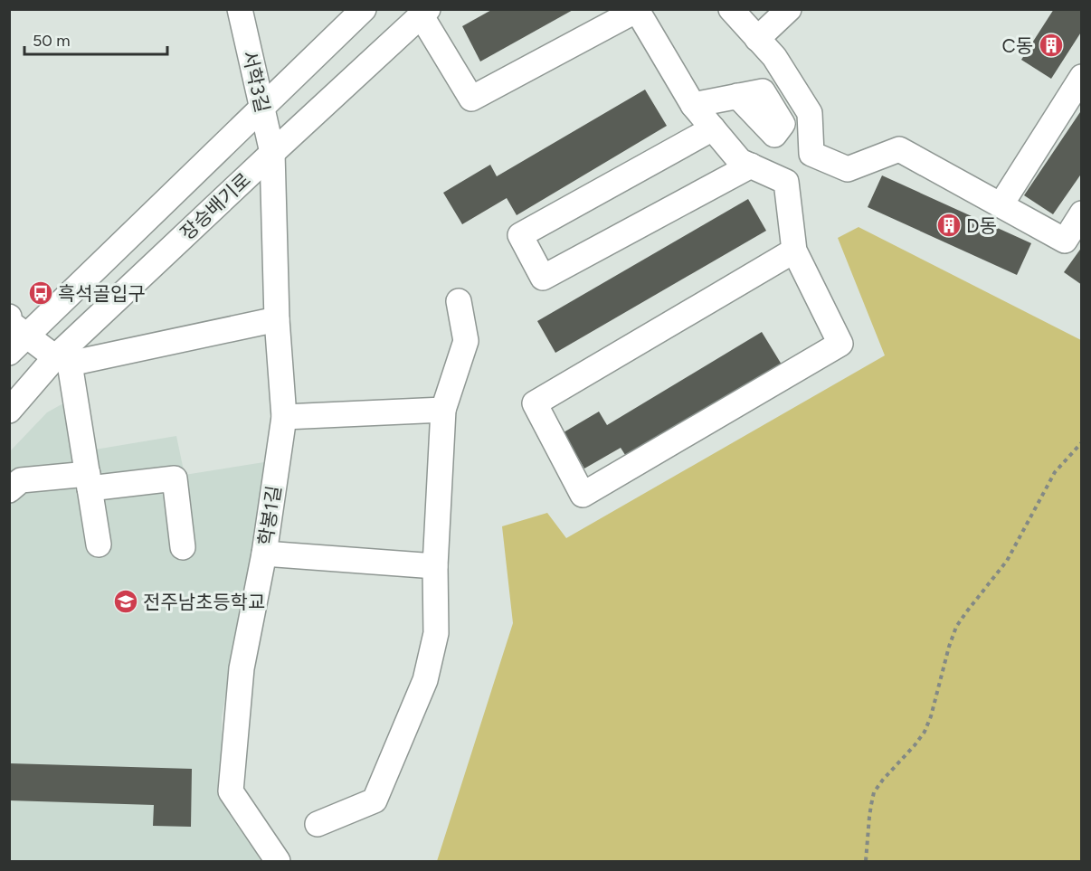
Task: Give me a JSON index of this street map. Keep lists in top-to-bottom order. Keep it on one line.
{"streets":{"street":["서학3길","장승배기로","학봉1길"]},"crossings":[["서학3길","장승배기로"],["서학3길","학봉1길"],["장승배기로","학봉1길"]],"places":{"building":["C동","D동"],"bus stop":["흑석골입구"],"school or university":["전주남초등학교"]},"scale_bar":"50 m"}
